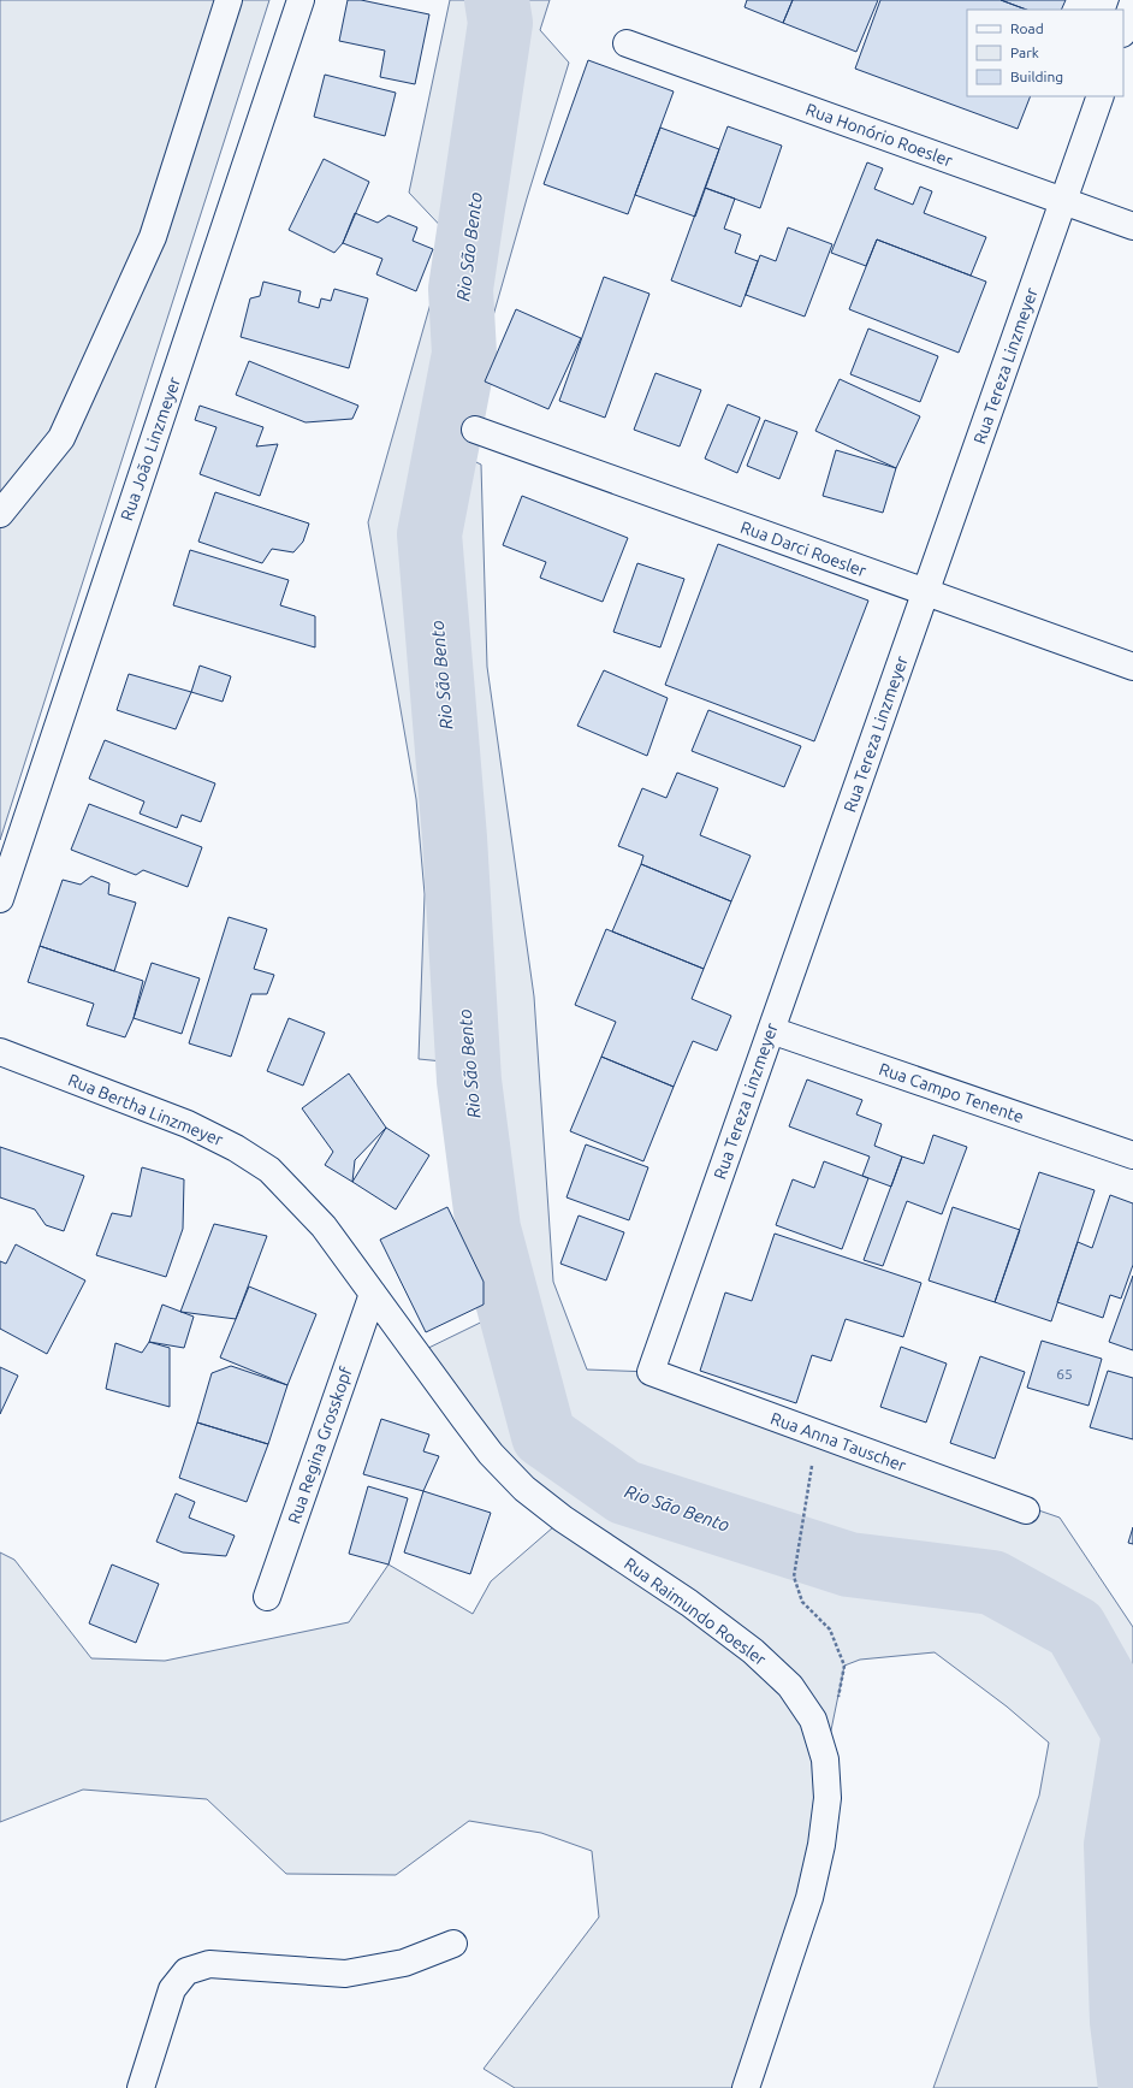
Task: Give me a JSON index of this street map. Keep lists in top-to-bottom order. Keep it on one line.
{"streets":{"street":["Rua Honório Roesler","Rua Tereza Linzmeyer","Rua João Linzmeyer","Rua Darci Roesler","Rua Campo Tenente","Rua Bertha Linzmeyer","Rua Anna Tauscher","Rua Regina Grosskopf","Rua Raimundo Roesler"]},"crossings":[["Rua Honório Roesler","Rua Tereza Linzmeyer"],["Rua Tereza Linzmeyer","Rua Darci Roesler"],["Rua Tereza Linzmeyer","Rua Campo Tenente"],["Rua Tereza Linzmeyer","Rua Anna Tauscher"],["Rua Bertha Linzmeyer","Rua Regina Grosskopf"],["Rua Bertha Linzmeyer","Rua Raimundo Roesler"],["Rua Regina Grosskopf","Rua Raimundo Roesler"]],"water":["Rio São Bento"],"house_numbers":["65"],"legend":["Road","Park","Building"]}
